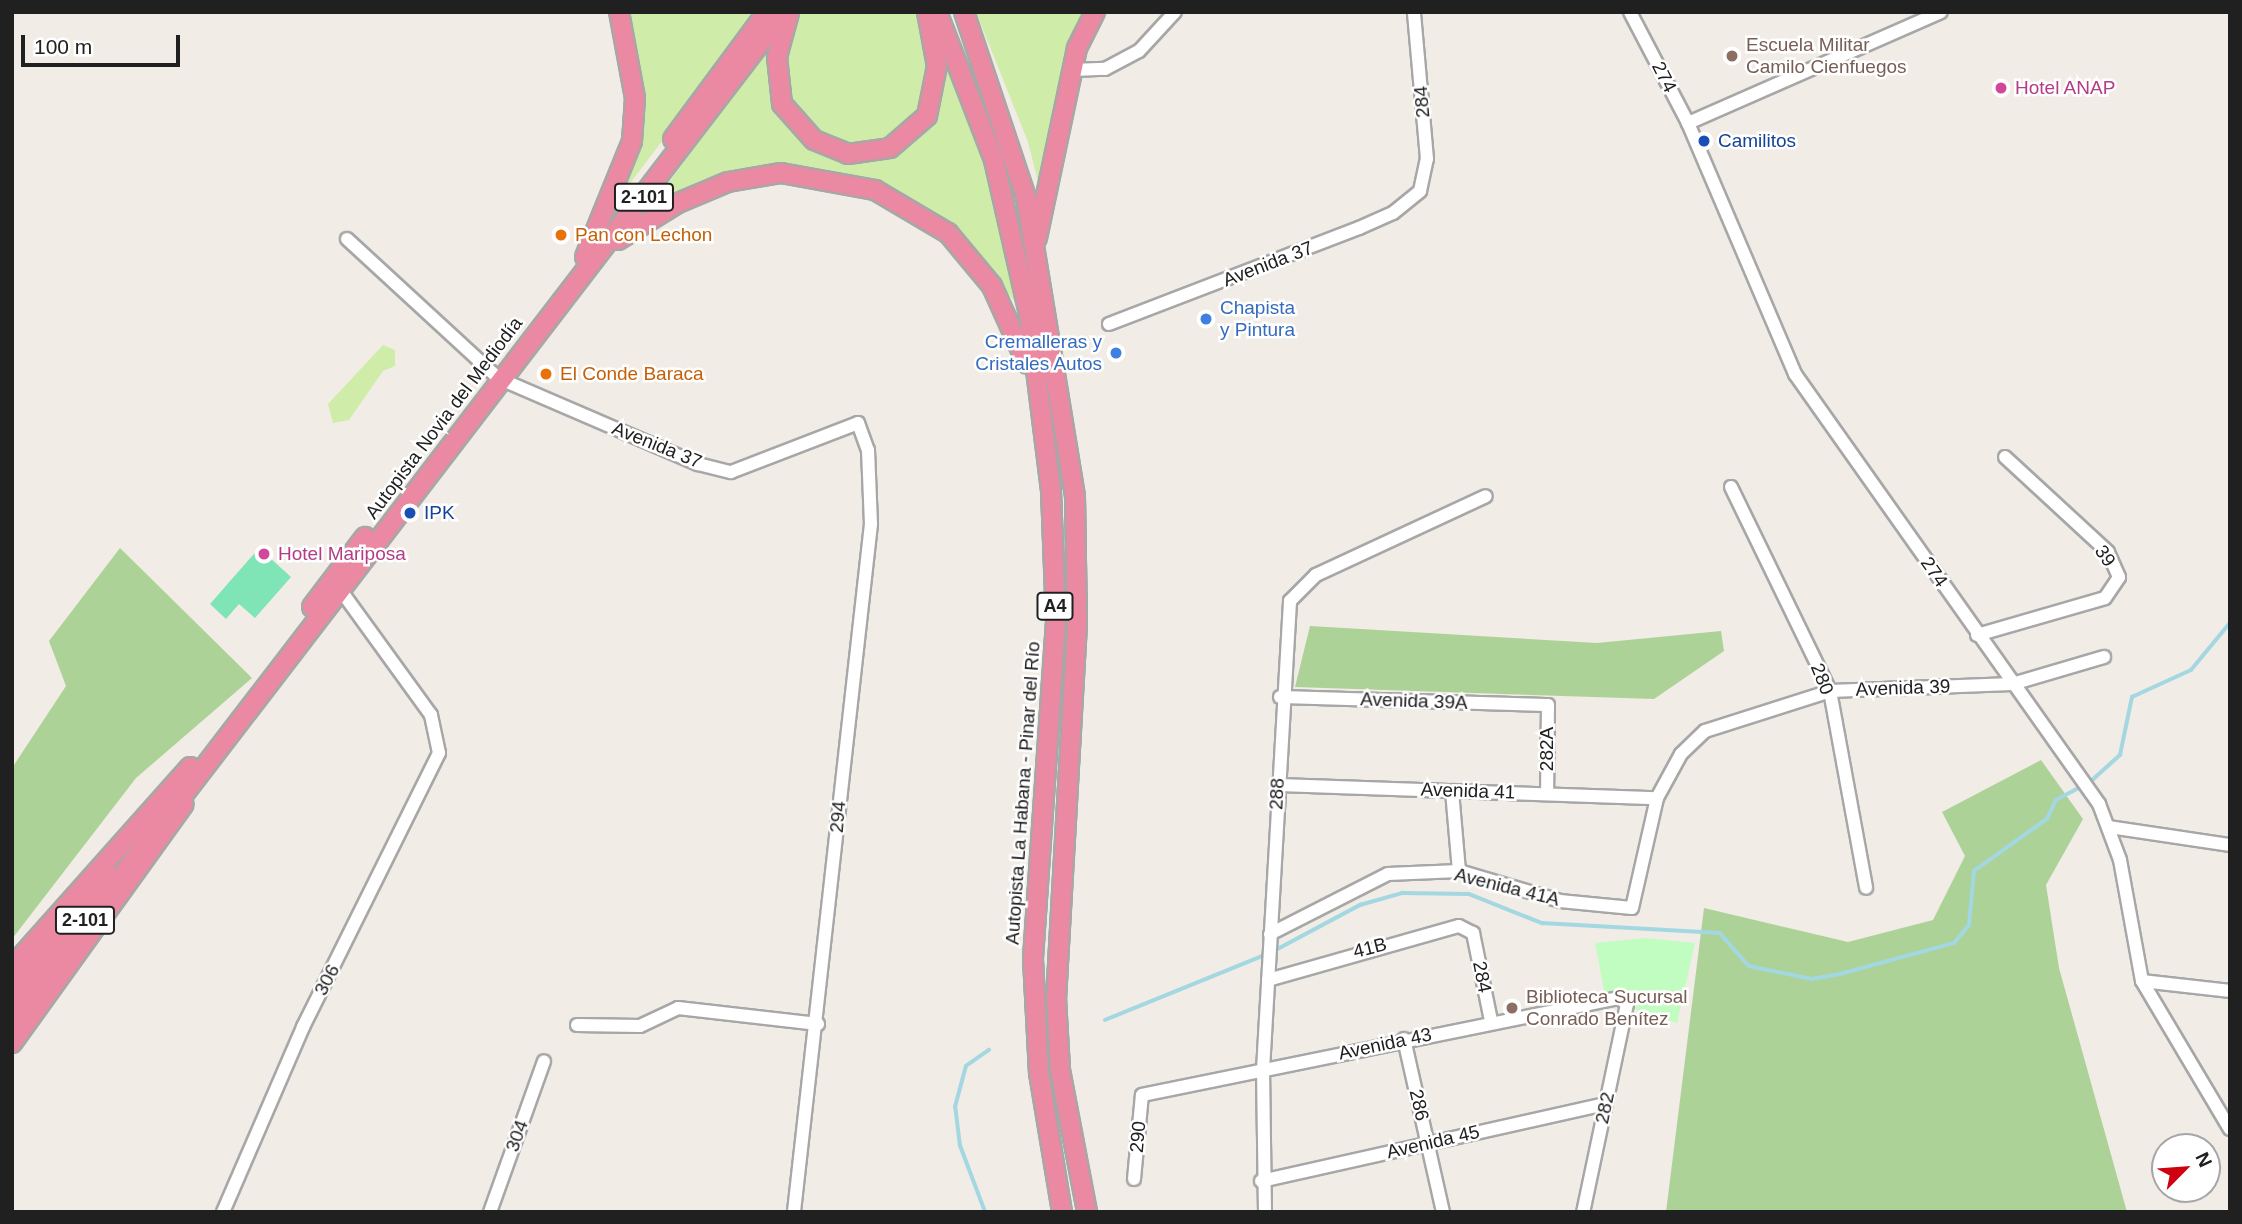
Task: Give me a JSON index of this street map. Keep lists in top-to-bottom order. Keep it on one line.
{"streets":{"highway":["2-101","Autopista Novia del Mediodía","A4","Autopista La Habana - Pinar del Río"],"street":["274","284","Avenida 37","39","280","Avenida 39","Avenida 39A","282A","Avenida 41","288","294","Avenida 41A","41B","306","Avenida 43","286","282","304","290","Avenida 45"]},"crossings":[["274","39"],["274","Avenida 39"],["284","Avenida 37"],["284","41B"],["284","Avenida 43"],["Avenida 37","Autopista Novia del Mediodía"],["Avenida 37","294"],["Autopista Novia del Mediodía","306"],["280","Avenida 39"],["Avenida 39","Avenida 41"],["Avenida 39","Avenida 41A"],["Avenida 39A","282A"],["Avenida 39A","288"],["282A","Avenida 41"],["Avenida 41","288"],["Avenida 41","Avenida 41A"],["288","Avenida 41A"],["288","41B"],["288","Avenida 43"],["288","Avenida 45"],["Avenida 43","286"],["Avenida 43","282"],["Avenida 43","290"],["286","Avenida 45"],["282","Avenida 45"]],"places":["Escuela Militar Camilo Cienfuegos","Hotel ANAP","Camilitos","Pan con Lechon","Chapista y Pintura","Cremalleras y Cristales Autos","El Conde Baraca","IPK","Hotel Mariposa","Biblioteca Sucursal Conrado Benítez"],"scale_bar":"100 m","north":"top right"}
